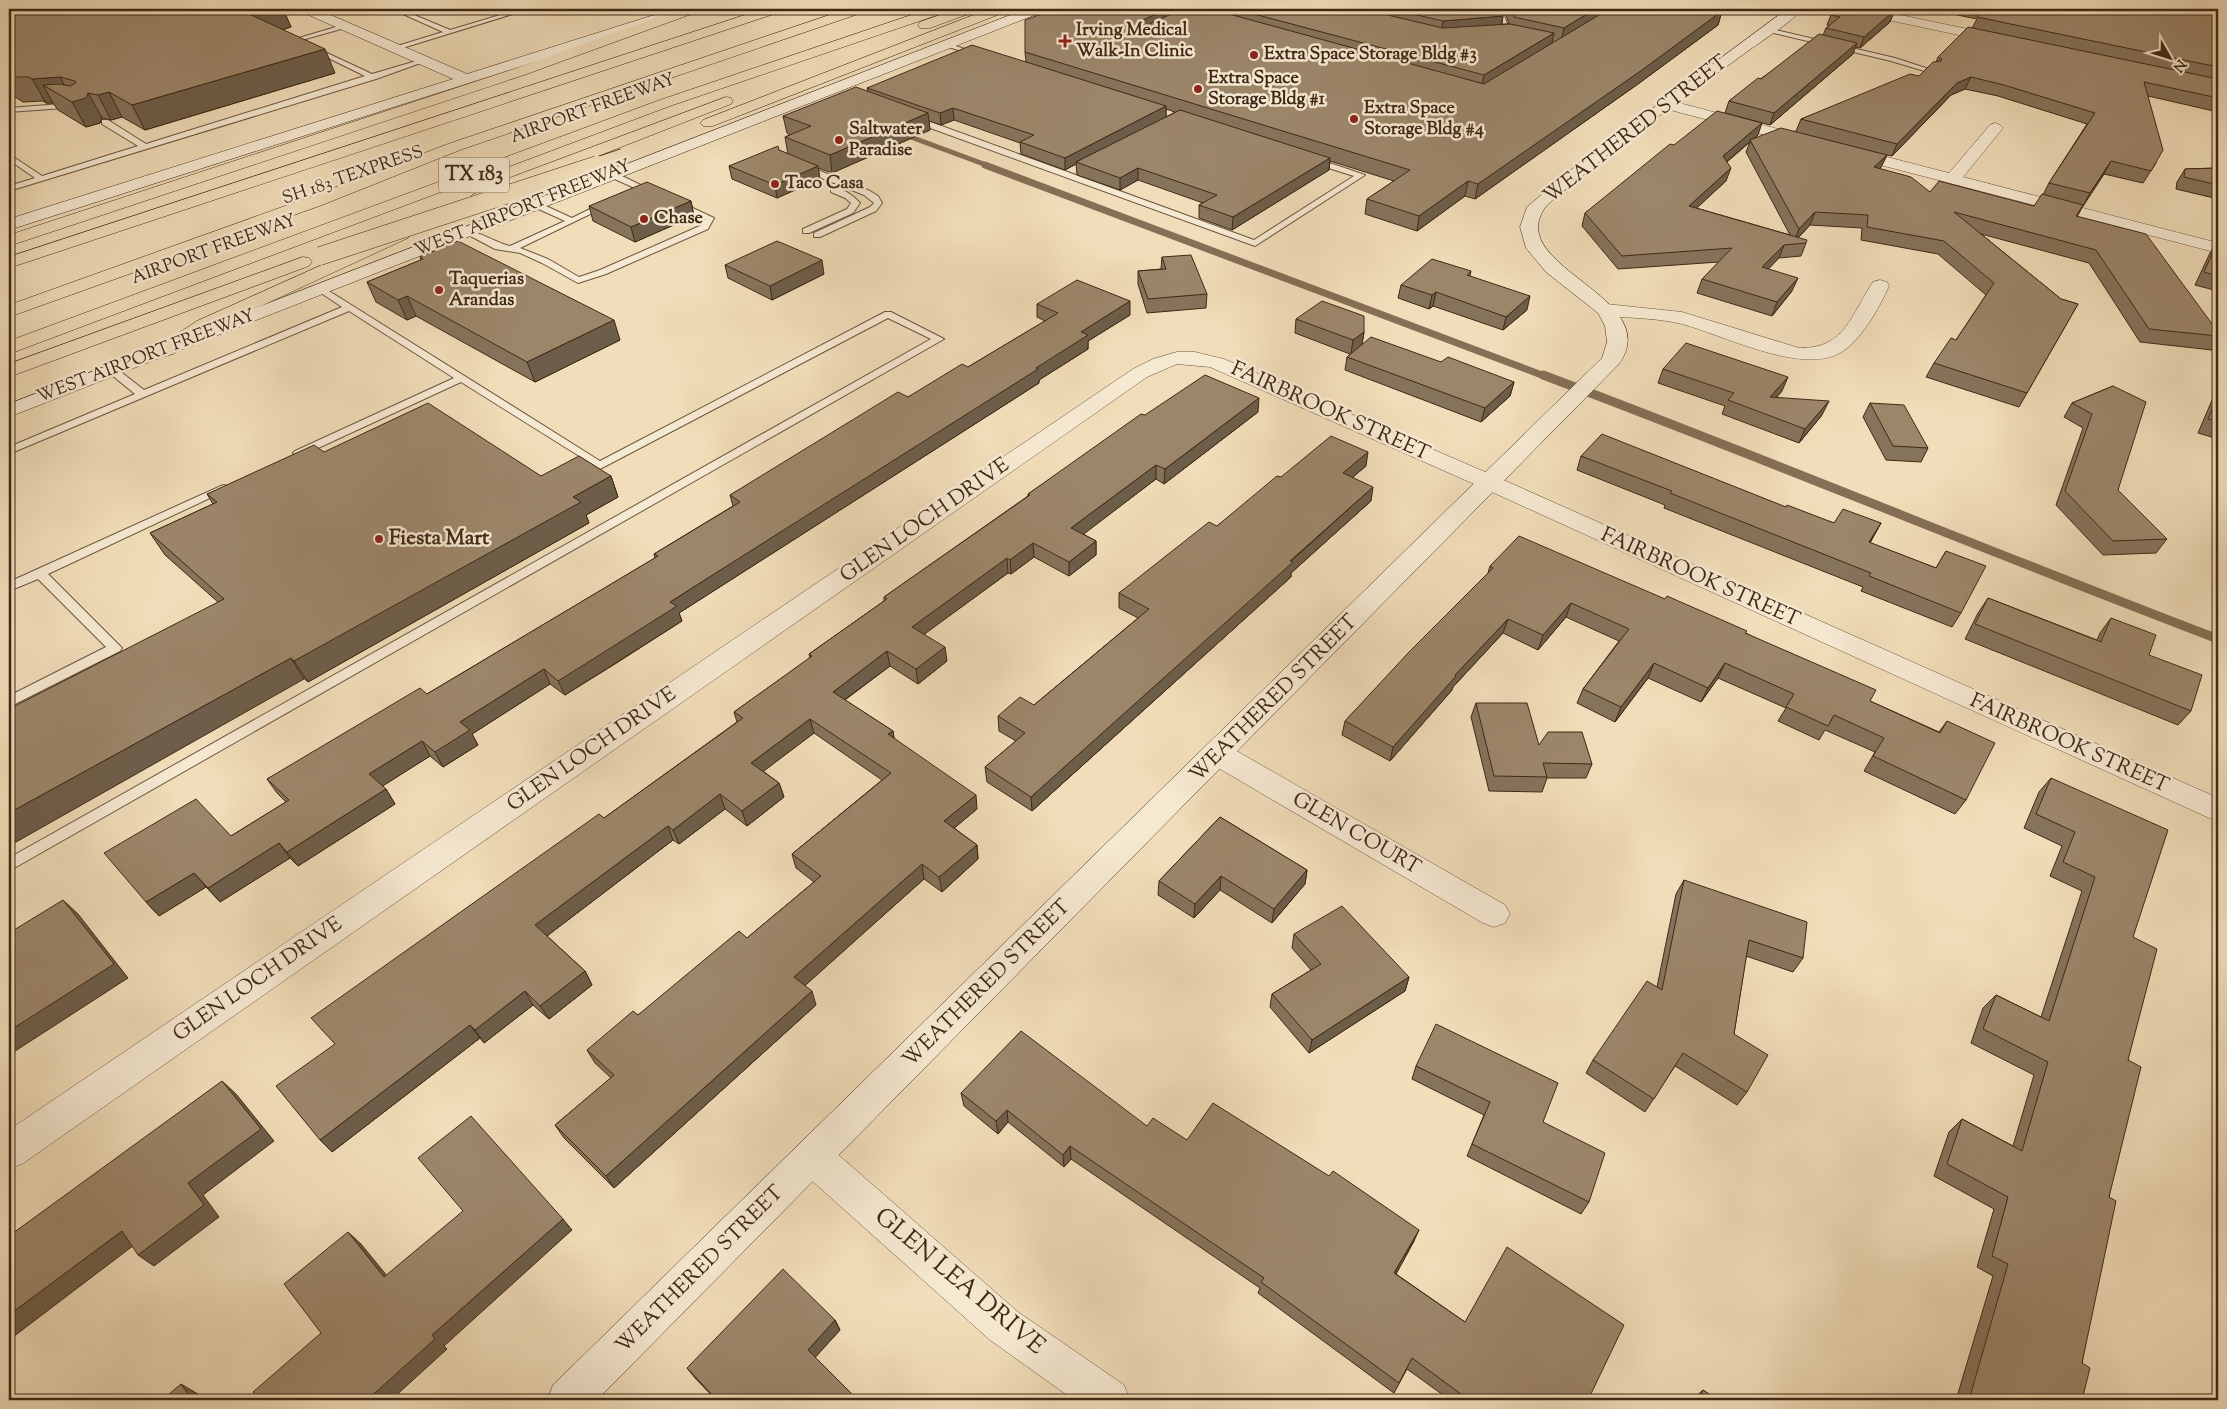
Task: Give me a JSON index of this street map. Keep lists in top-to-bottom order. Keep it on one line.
{"streets":{"highway":["AIRPORT FREEWAY","TX 183","SH 183 TEXPRESS"],"street":["WEATHERED STREET","WEST AIRPORT FREEWAY","FAIRBROOK STREET","GLEN LOCH DRIVE","GLEN COURT","GLEN LEA DRIVE"]},"crossings":[["WEATHERED STREET","FAIRBROOK STREET"],["WEATHERED STREET","GLEN COURT"],["WEATHERED STREET","GLEN LEA DRIVE"],["FAIRBROOK STREET","GLEN LOCH DRIVE"]],"places":{"health":["Irving Medical Walk-In Clinic"],"other":["Extra Space Storage Bldg #3","Extra Space Storage Bldg #1","Extra Space Storage Bldg #4","Saltwater Paradise","Taco Casa","Chase","Taquerias Arandas","Fiesta Mart"]},"north":"bottom right"}
